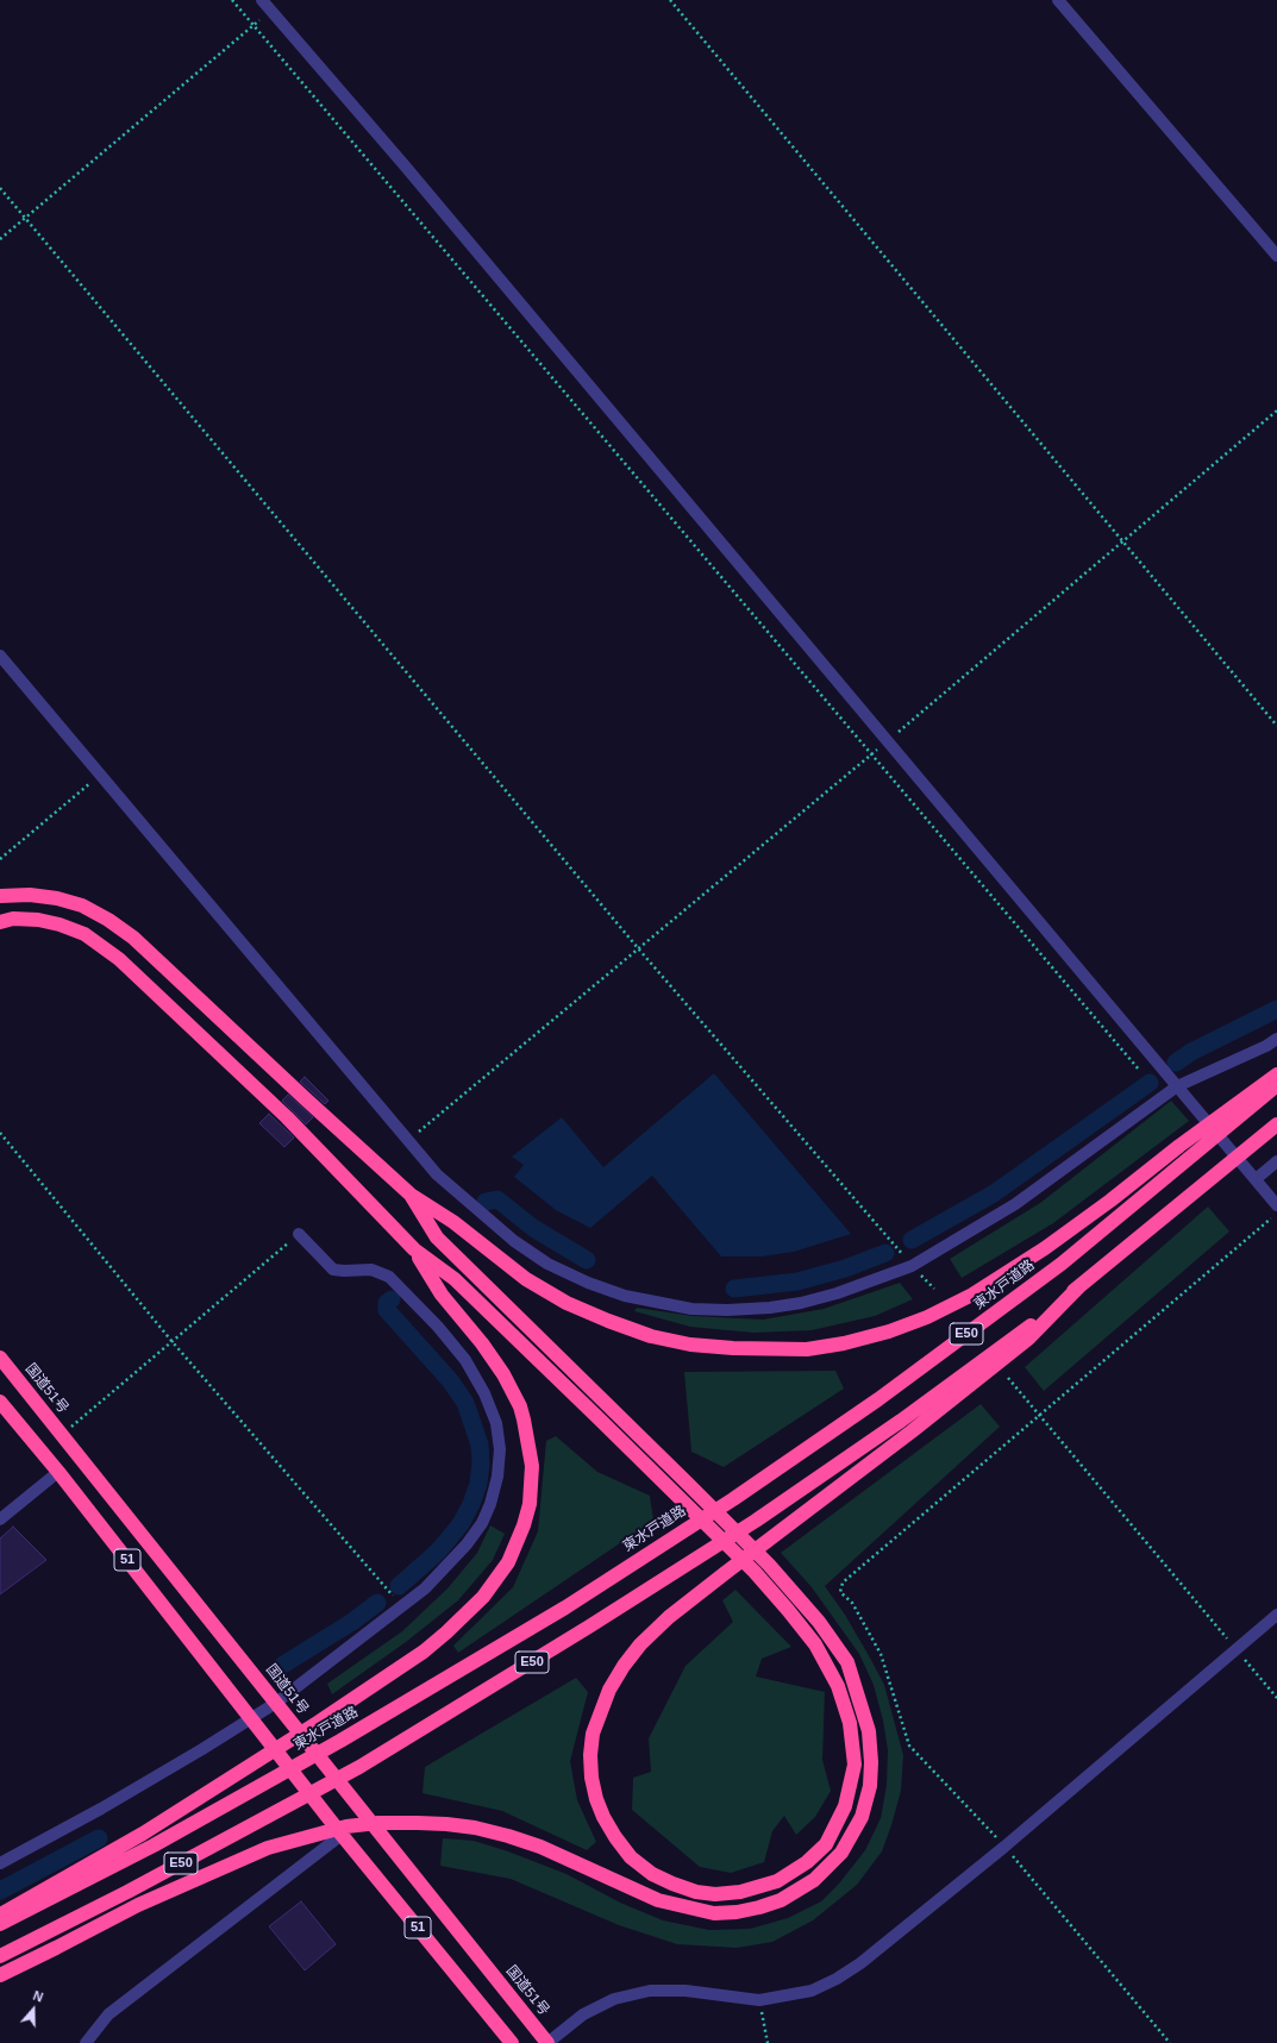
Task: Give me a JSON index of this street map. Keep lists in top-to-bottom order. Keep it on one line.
{"streets":{"highway":["東水戸道路","E50","国道51号","51"]},"north":"top"}
